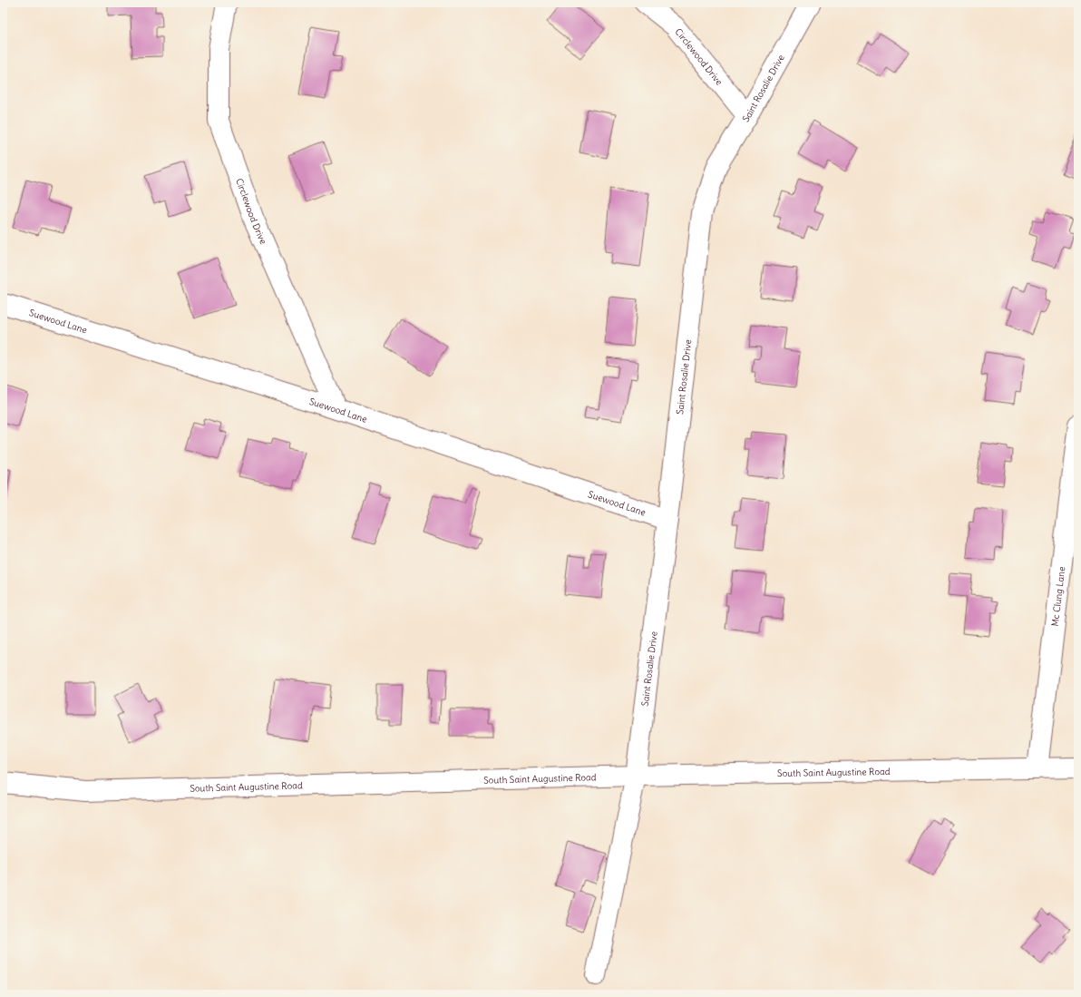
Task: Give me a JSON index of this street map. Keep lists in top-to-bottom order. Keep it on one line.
{"streets":{"street":["Circlewood Drive","Saint Rosalie Drive","Suewood Lane","Mc Clung Lane","South Saint Augustine Road"]},"crossings":[["Circlewood Drive","Saint Rosalie Drive"],["Circlewood Drive","Suewood Lane"],["Saint Rosalie Drive","Suewood Lane"],["Saint Rosalie Drive","South Saint Augustine Road"],["Mc Clung Lane","South Saint Augustine Road"]]}
